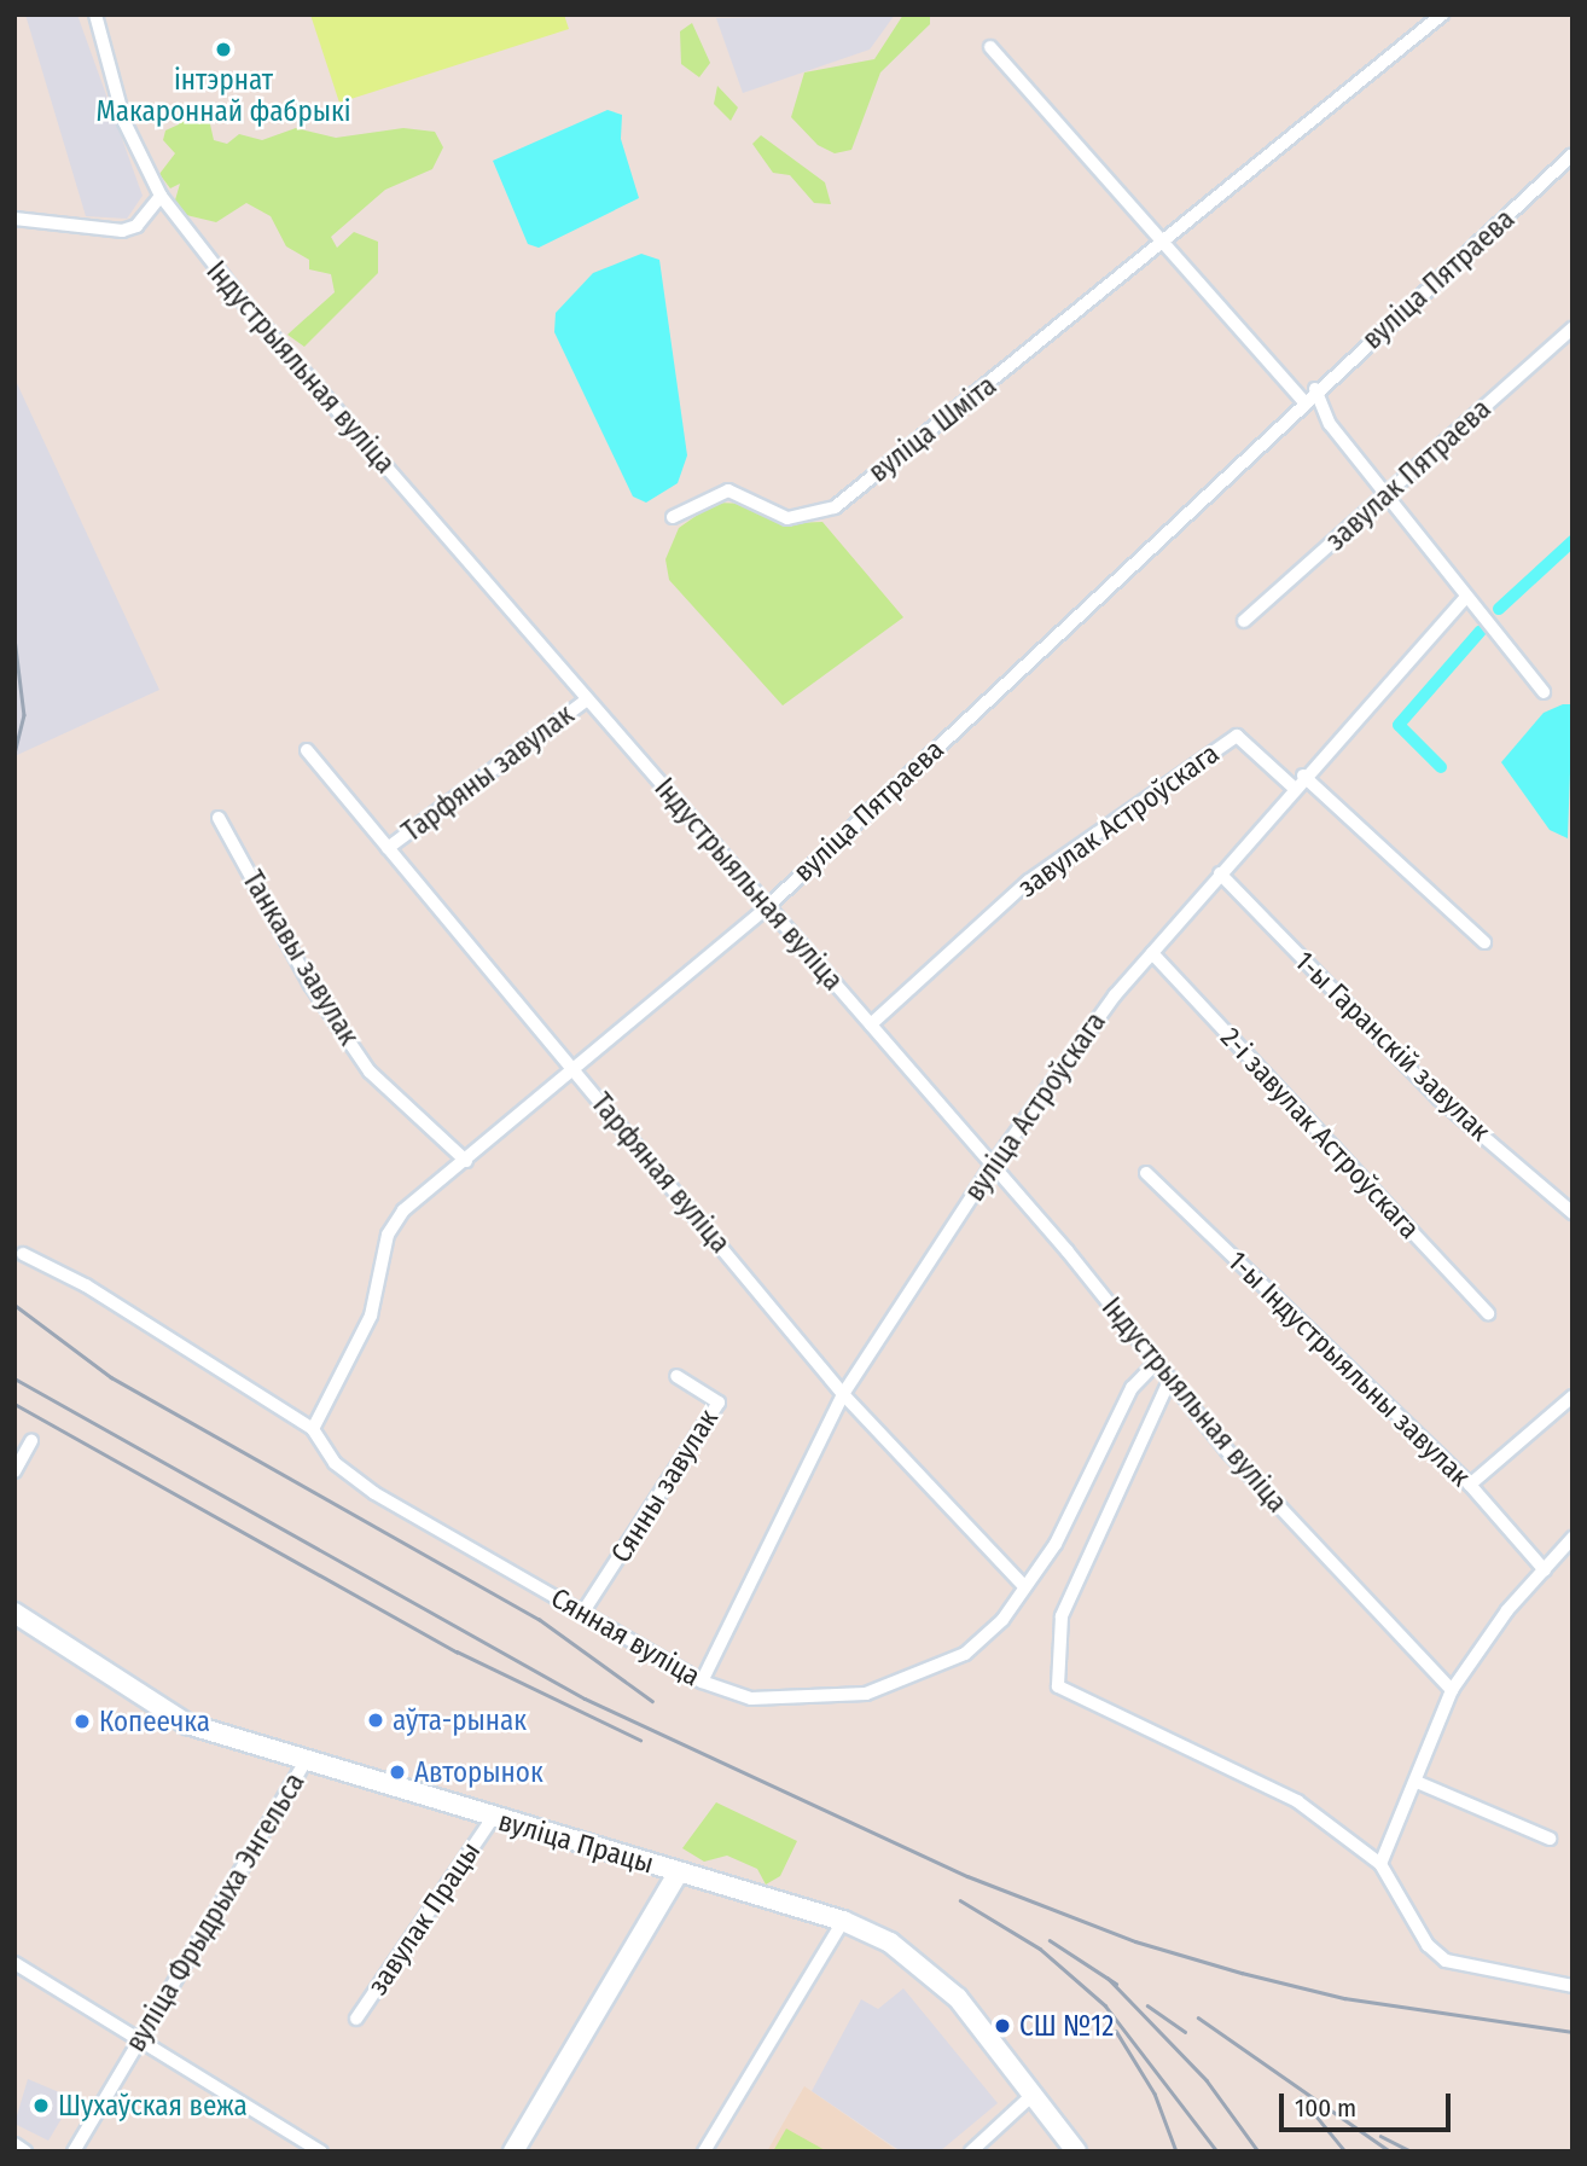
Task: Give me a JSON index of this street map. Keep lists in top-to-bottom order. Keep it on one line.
{"streets":{"main road":["вуліца Працы"],"street":["вуліца Пятраева","Індустрыяльная вуліца","вуліца Шміта","завулак Пятраева","Тарфяны завулак","завулак Астроўскага","Танкавы завулак","1-ы Гаранскій завулак","вуліца Астроўскага","2-і завулак Астроўскага","Тарфяная вуліца","1-ы Індустрыяльны завулак","Сянны завулак","Сянная вуліца","вуліца Фрыдрыха Энгельса","завулак Працы"]},"crossings":[["вуліца Пятраева","Індустрыяльная вуліца"],["вуліца Пятраева","Танкавы завулак"],["вуліца Пятраева","Тарфяная вуліца"],["вуліца Пятраева","Сянная вуліца"],["Індустрыяльная вуліца","Тарфяны завулак"],["Індустрыяльная вуліца","завулак Астроўскага"],["Індустрыяльная вуліца","вуліца Астроўскага"],["Індустрыяльная вуліца","Сянная вуліца"],["Тарфяны завулак","Тарфяная вуліца"],["завулак Астроўскага","вуліца Астроўскага"],["1-ы Гаранскій завулак","вуліца Астроўскага"],["вуліца Астроўскага","2-і завулак Астроўскага"],["вуліца Астроўскага","Тарфяная вуліца"],["вуліца Астроўскага","Сянная вуліца"],["Тарфяная вуліца","Сянная вуліца"],["Сянны завулак","Сянная вуліца"],["вуліца Працы","вуліца Фрыдрыха Энгельса"],["вуліца Працы","завулак Працы"]],"places":["інтэрнат Макароннай фабрыкі","аўта-рынак","Копеечка","Авторынок","СШ №12","Шухаўская вежа"],"scale_bar":"100 m"}
